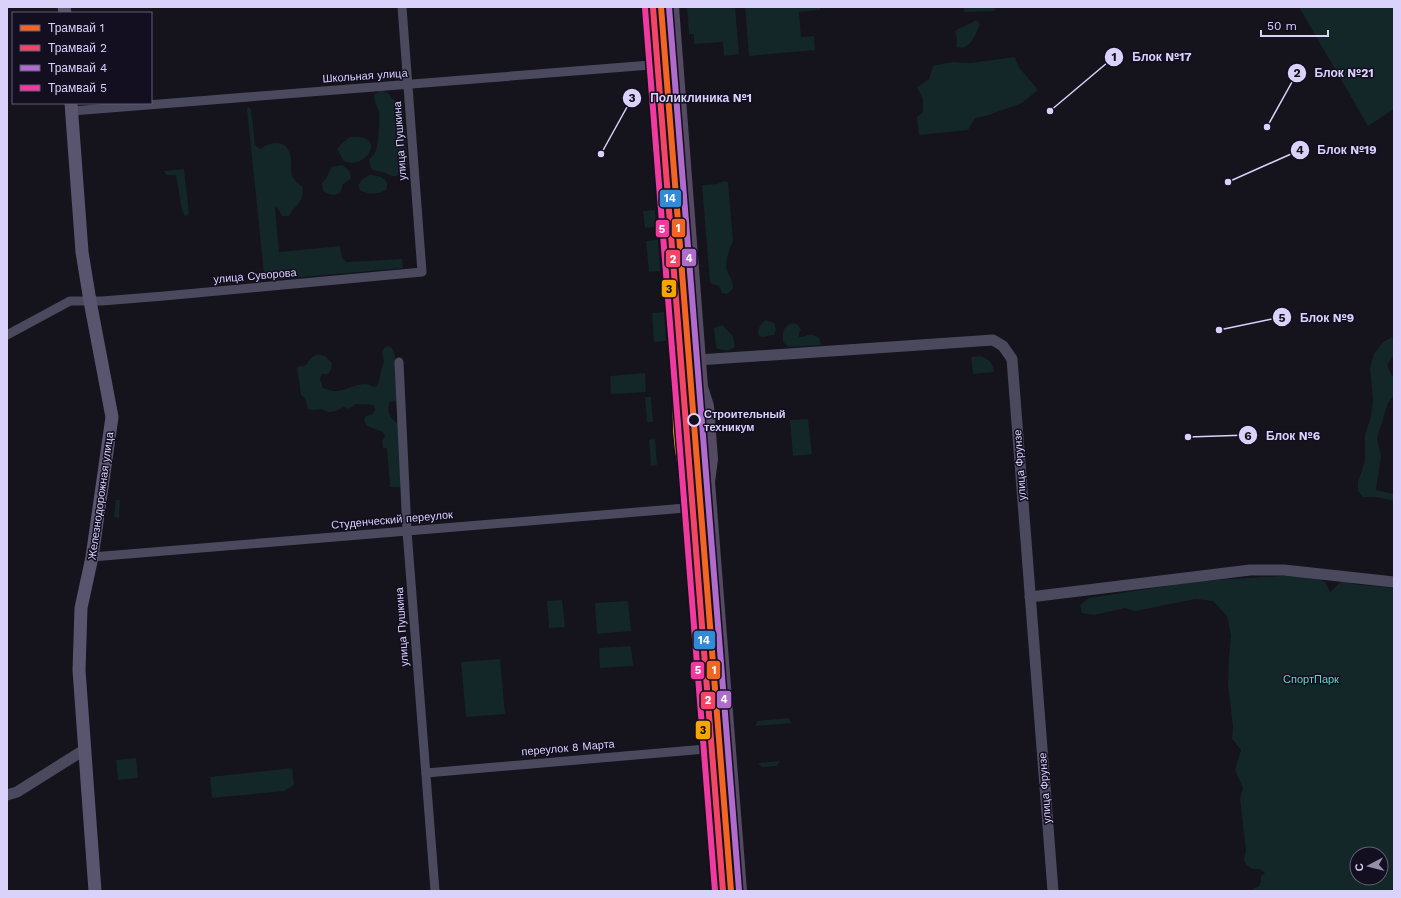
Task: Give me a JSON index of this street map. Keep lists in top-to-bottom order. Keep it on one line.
{"streets":{"main road":["Железнодорожная улица"],"street":["Школьная улица","улица Пушкина","улица Суворова","улица Фрунзе","Студенческий переулок","переулок 8 Марта"]},"crossings":[["Школьная улица","улица Пушкина"],["Школьная улица","Железнодорожная улица"],["улица Пушкина","улица Суворова"],["улица Пушкина","Студенческий переулок"],["улица Пушкина","переулок 8 Марта"],["улица Суворова","Железнодорожная улица"],["Железнодорожная улица","Студенческий переулок"]],"parks":["СпортПарк"],"places":["Блок №17","Блок №21","Поликлиника №1","Блок №19","Блок №9","Строительный техникум","Блок №6"],"lines":["tram line 1","tram line 4","transit line 14","tram line 2","tram line 5","transit line 3"],"legend":["Трамвай 1","Трамвай 2","Трамвай 4","Трамвай 5"],"scale_bar":"50 m","north":"left"}
